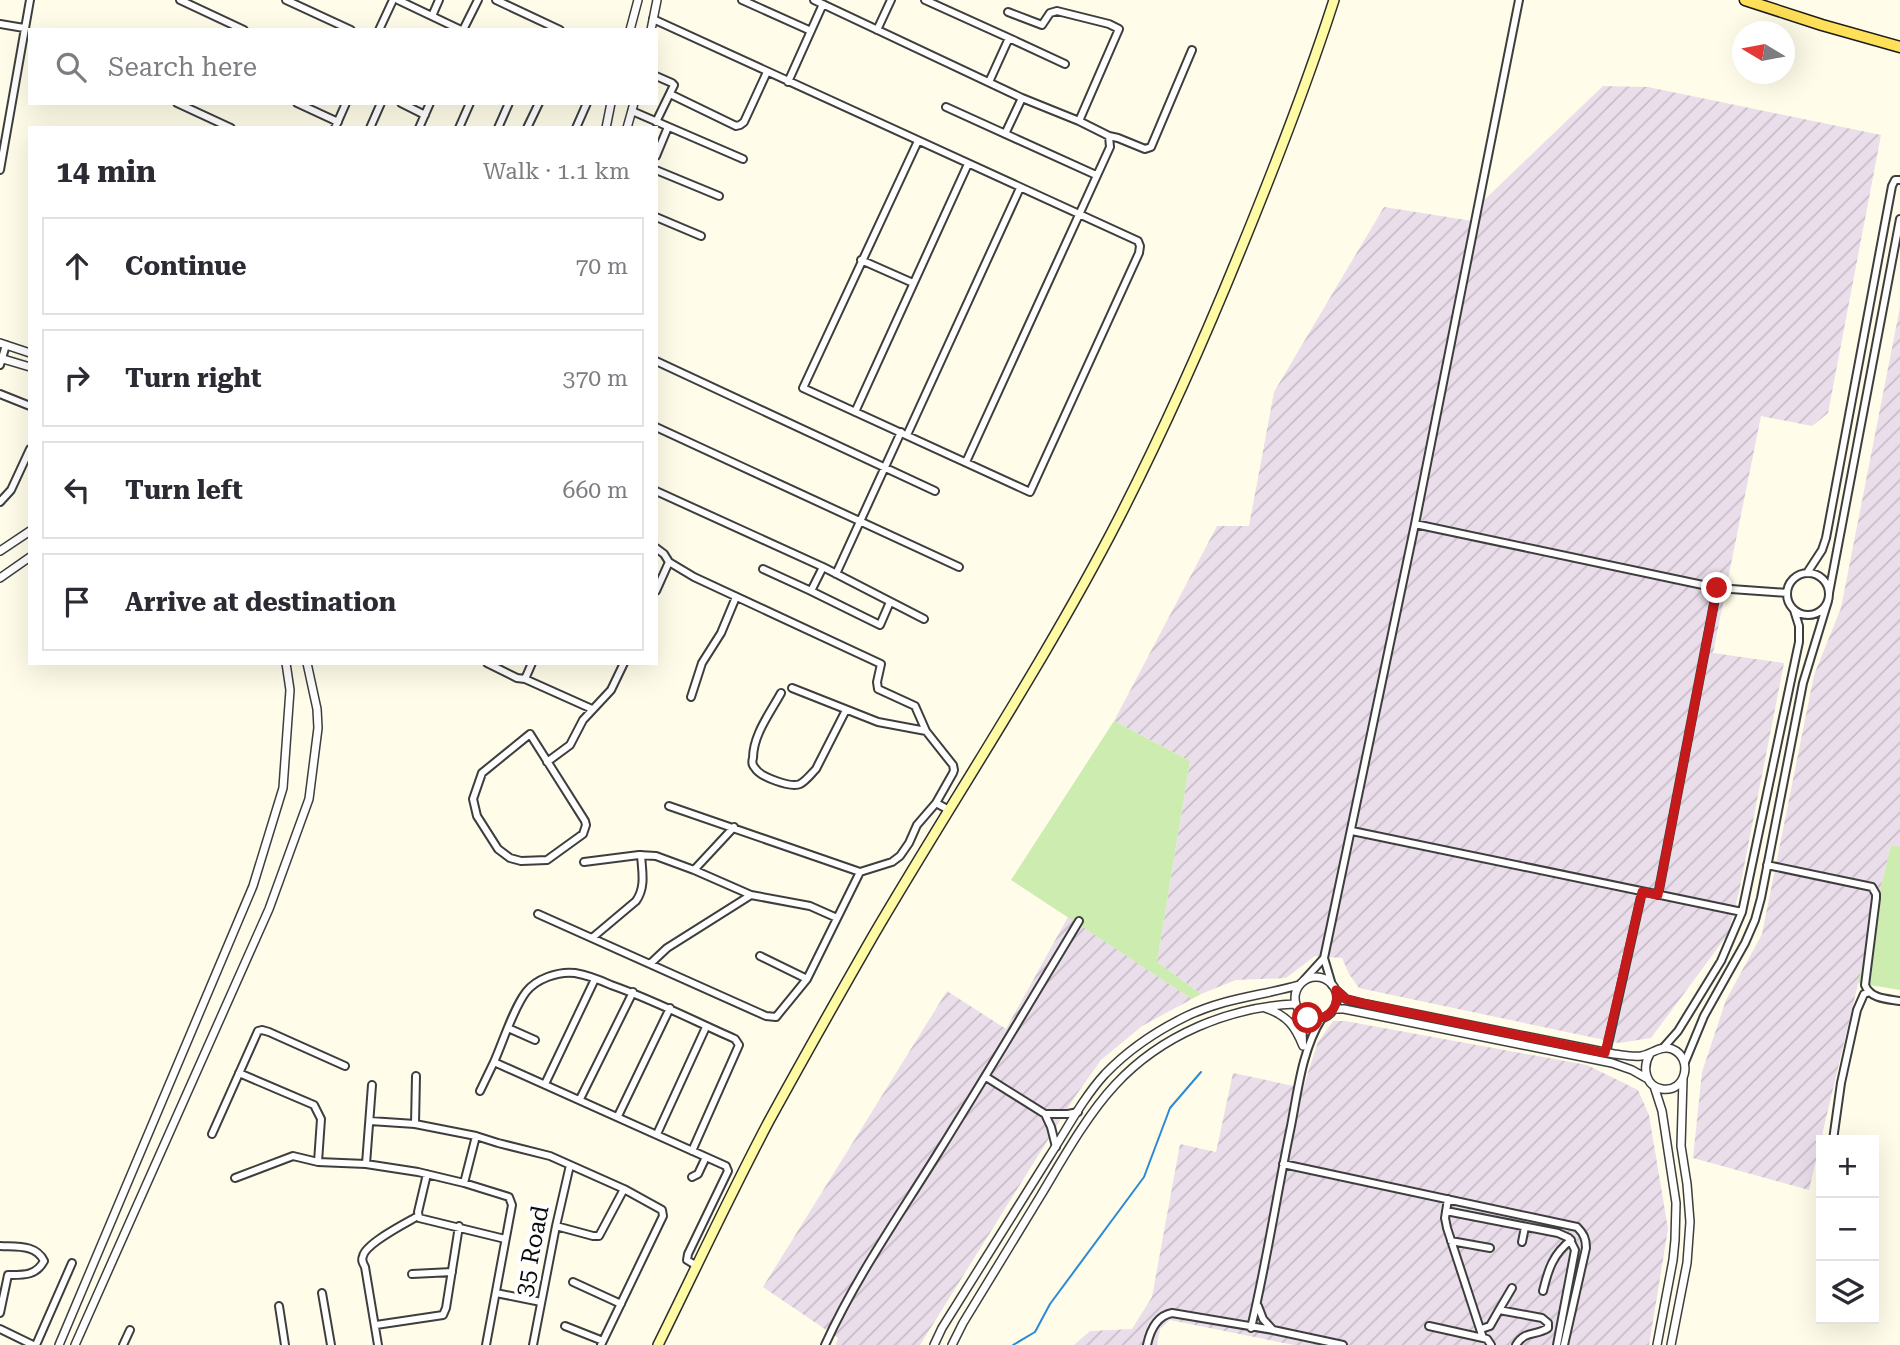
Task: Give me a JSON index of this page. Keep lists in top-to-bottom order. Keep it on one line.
{"streets":{"street":["35 Road"]},"north":"left","page":{"search":"Search here","heading":["14 min","Walk · 1.1 km"],"list":[["Continue","70 m"],["Turn right","370 m"],["Turn left","660 m"],"Arrive at destination"],"map_buttons":["+","−"]}}
